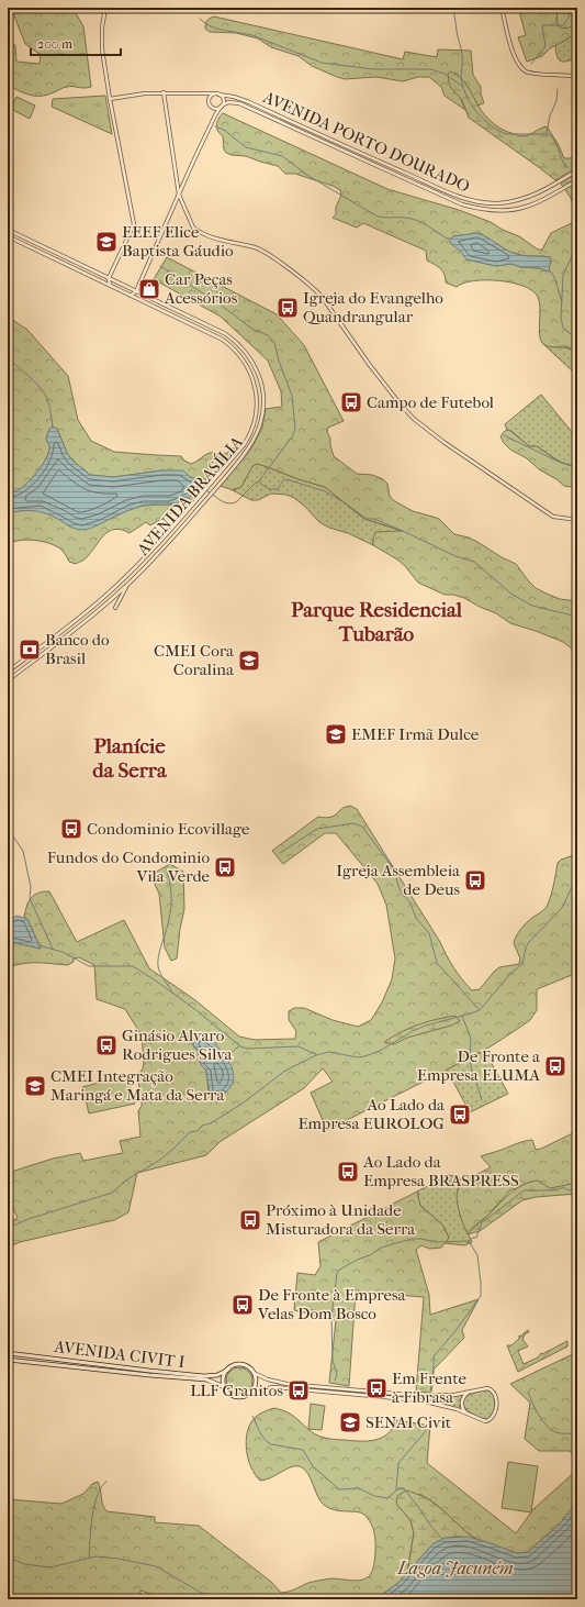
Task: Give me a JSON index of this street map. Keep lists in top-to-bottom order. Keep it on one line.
{"streets":{"main road":["AVENIDA CIVIT I"],"street":["AVENIDA PORTO DOURADO","AVENIDA BRASÍLIA"]},"districts":["Parque Residencial Tubarão","Planície da Serra"],"water":["Lagoa Jacuném"],"places":{"school or university":["EEEF Elice Baptista Gáudio","CMEI Cora Coralina","EMEF Irmã Dulce","CMEI Integração Maringá e Mata da Serra","SENAI Civit"],"shop":["Car Peças Acessórios"],"bus stop":["Igreja do Evangelho Quandrangular","Campo de Futebol","Condominio Ecovillage","Fundos do Condominio Vila Verde","Igreja Assembleia de Deus","Ginásio Alvaro Rodrigues Silva","De Fronte a Empresa ELUMA","Ao Lado da Empresa EUROLOG","Ao Lado da Empresa BRASPRESS","Próximo à Unidade Misturadora da Serra","De Fronte à Empresa Velas Dom Bosco","Em Frente à Fibrasa","LLF Granitos"],"bank":["Banco do Brasil"]},"scale_bar":"200 m"}
